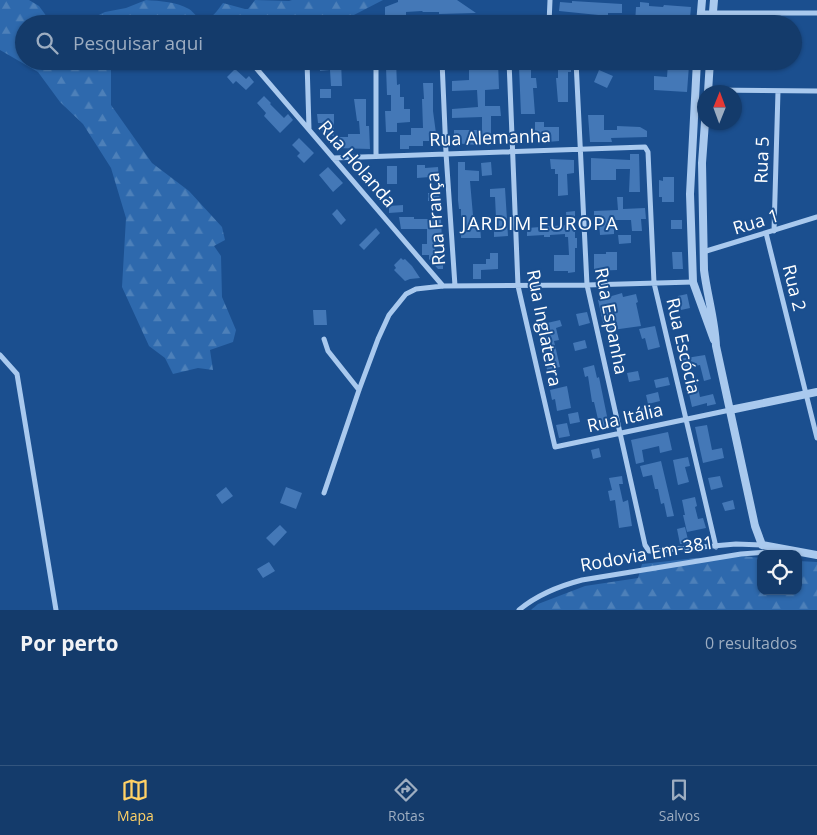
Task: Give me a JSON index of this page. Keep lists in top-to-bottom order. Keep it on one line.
{"streets":{"street":["Rua Alemanha","Rua 5","Rua Holanda","Rua França","Rua 1","Rua 2","Rua Espanha","Rua Inglaterra","Rua Escócia","Rua Itália","Rodovia Em-381"]},"crossings":[["Rua Alemanha","Rua Holanda"],["Rua Alemanha","Rua França"],["Rua Alemanha","Rua Espanha"],["Rua Alemanha","Rua Inglaterra"],["Rua Alemanha","Rua Escócia"],["Rua 5","Rua 1"],["Rua 1","Rua 2"],["Rua Espanha","Rua Escócia"],["Rua Espanha","Rua Itália"],["Rua Inglaterra","Rua Itália"],["Rua Escócia","Rua Itália"]],"districts":["JARDIM EUROPA"],"north":"top","page":{"search":"Pesquisar aqui","heading":["Por perto","0 resultados"],"nav":["Mapa","Rotas","Salvos"]}}
